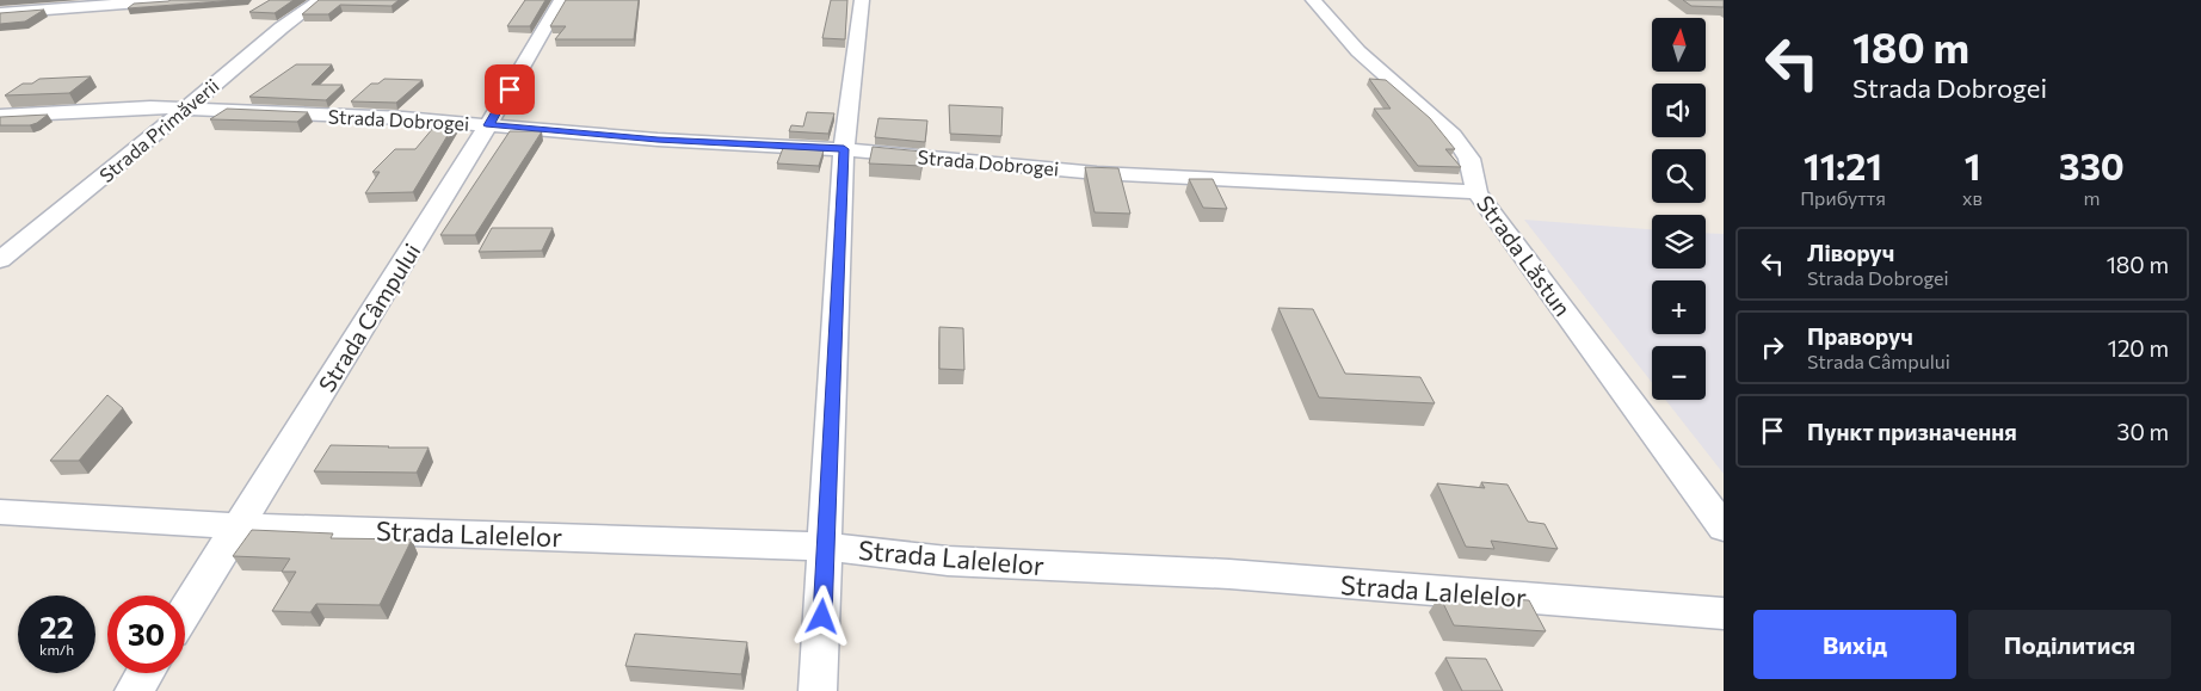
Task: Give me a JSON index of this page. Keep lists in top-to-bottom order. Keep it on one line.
{"streets":{"street":["Strada Dobrogei","Strada Primăverii","Strada Lăstun","Strada Câmpului","Strada Lalelelor"]},"crossings":[["Strada Dobrogei","Strada Primăverii"],["Strada Dobrogei","Strada Lăstun"],["Strada Dobrogei","Strada Câmpului"],["Strada Câmpului","Strada Lalelelor"]],"north":"top","page":{"turn":["180 m","Strada Dobrogei"],"map_buttons":["+","−"],"eta":["11:21","Прибуття","1","хв","330","m"],"list":[{"name":"Ліворуч","note":"Strada Dobrogei","value":"180 m"},{"name":"Праворуч","note":"Strada Câmpului","value":"120 m"},{"name":"Пункт призначення","value":"30 m"}],"speed":"22 km/h","limit":"30","buttons":["Вихід","Поділитися"]}}
